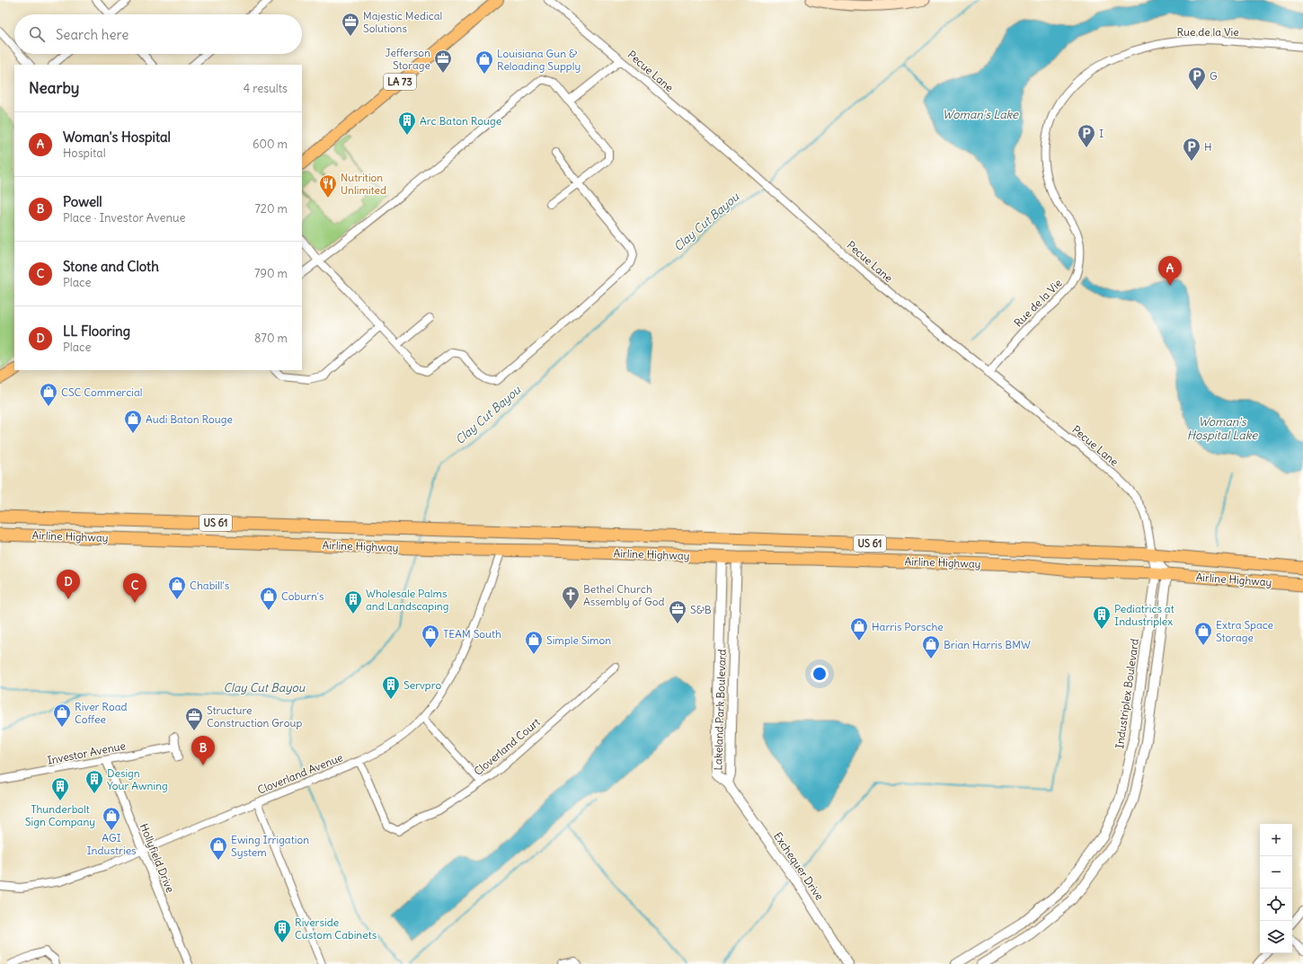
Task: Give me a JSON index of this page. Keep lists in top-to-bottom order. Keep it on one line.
{"streets":{"highway":["US 61","Airline Highway"],"main road":["LA 73"],"street":["Rue de la Vie","Pecue Lane","Industriplex Boulevard","Lakeland Park Boulevard","Cloverland Court","Investor Avenue","Cloverland Avenue","Hollyfield Drive","Exchequer Drive"]},"crossings":[["Rue de la Vie","Pecue Lane"],["Pecue Lane","Airline Highway"],["Pecue Lane","Industriplex Boulevard"],["Airline Highway","Industriplex Boulevard"],["Airline Highway","Lakeland Park Boulevard"],["Airline Highway","Cloverland Avenue"],["Lakeland Park Boulevard","Exchequer Drive"],["Cloverland Court","Cloverland Avenue"],["Investor Avenue","Hollyfield Drive"],["Cloverland Avenue","Hollyfield Drive"]],"water":["Woman's Lake","Clay Cut Bayou","Woman's Hospital Lake"],"places":{"office":["Majestic Medical Solutions","Jefferson Storage","S&B","Structure Construction Group"],"shop":["Louisiana Gun & Reloading Supply","CSC Commercial","Audi Baton Rouge","Chabill's","Coburn's","Harris Porsche","Extra Space Storage","TEAM South","Simple Simon","Brian Harris BMW","River Road Coffee","AGI Industries","Ewing Irrigation System"],"parking":["G","I","H"],"building":["Arc Baton Rouge","Wholesale Palms and Landscaping","Pediatrics at Industriplex","Servpro","Design Your Awning","Thunderbolt Sign Company","Riverside Custom Cabinets"],"restaurant":["Nutrition Unlimited"],"church":["Bethel Church Assembly of God"]},"page":{"search":"Search here","heading":["Nearby","4 results"],"list":[{"mark":"A","name":"Woman's Hospital","note":"Hospital","value":"600 m"},{"mark":"B","name":"Powell","note":"Place · Investor Avenue","value":"720 m"},{"mark":"C","name":"Stone and Cloth","note":"Place","value":"790 m"},{"mark":"D","name":"LL Flooring","note":"Place","value":"870 m"}],"pins":["A","D","C","B"],"map_buttons":["+","−"]}}
